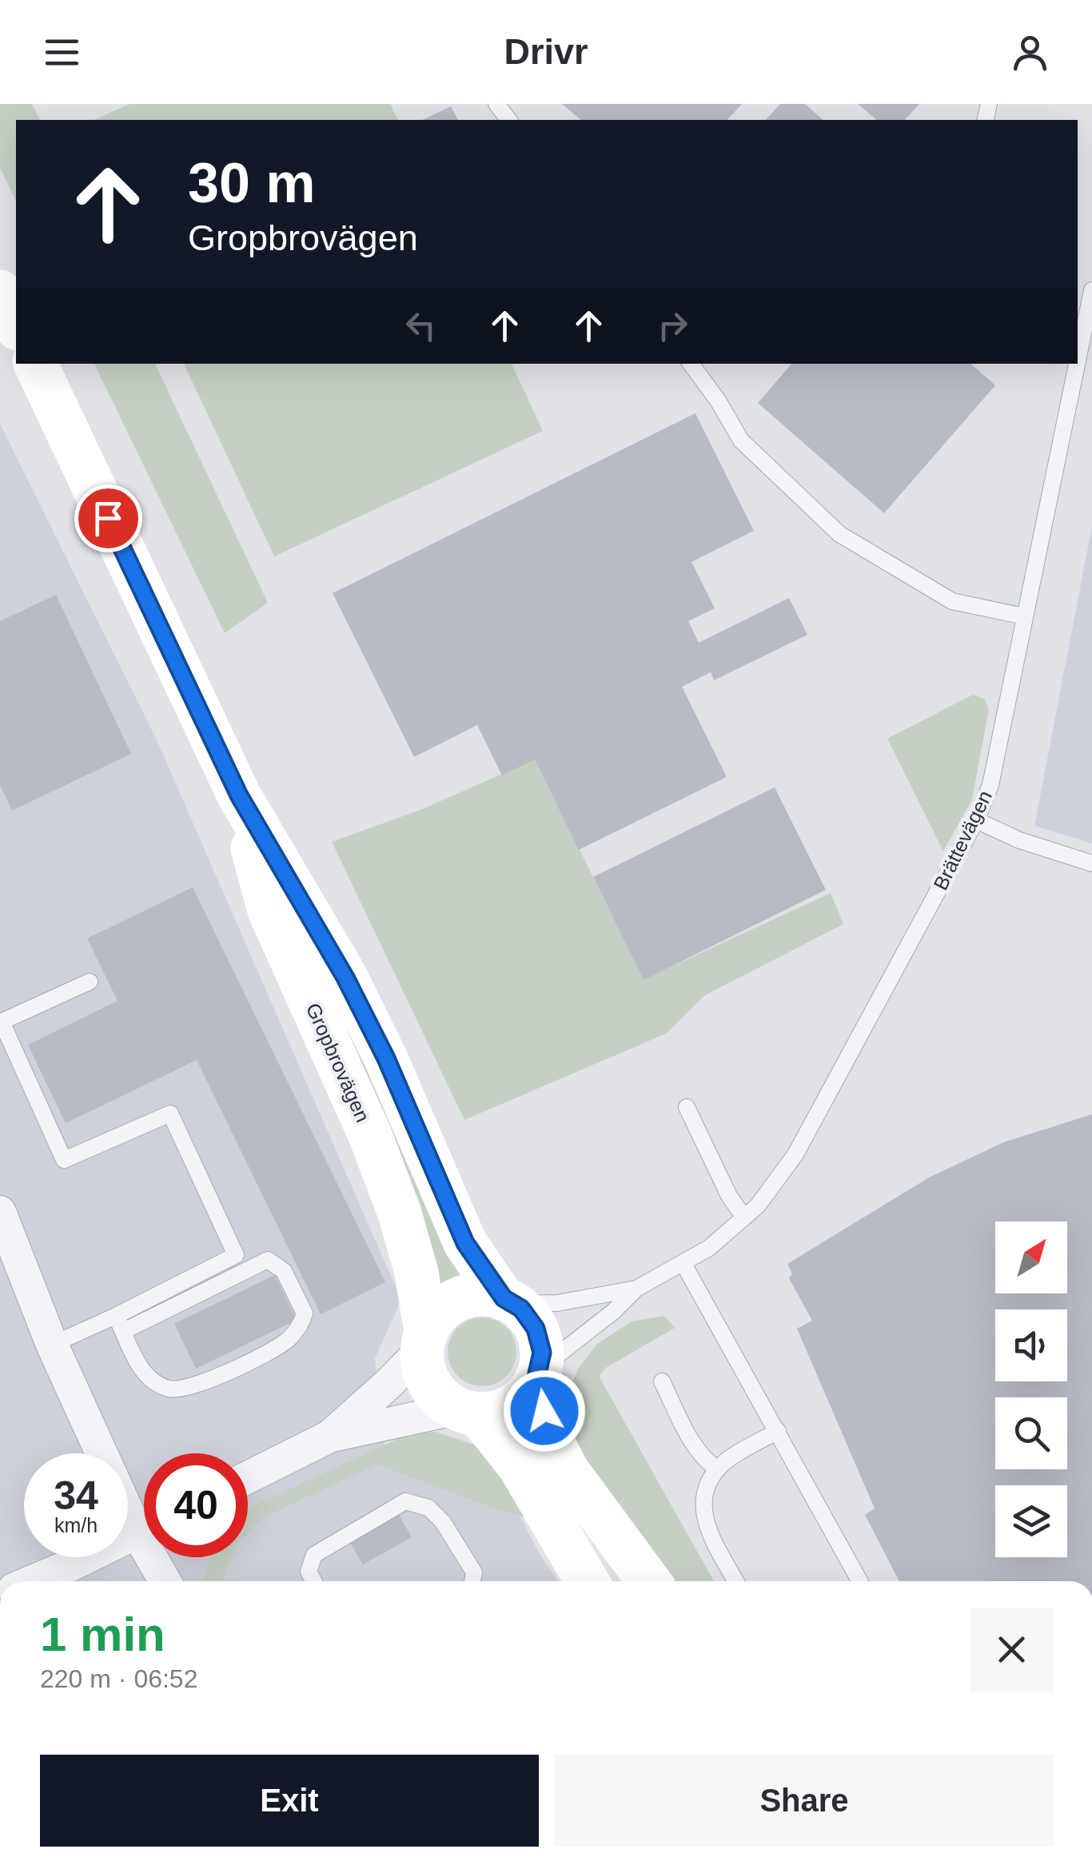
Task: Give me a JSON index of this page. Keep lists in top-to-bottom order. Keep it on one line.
{"streets":{"street":["Gropbrovägen"],"lane":["Brättevägen"]},"crossings":[["Brättevägen","Gropbrovägen"]],"north":"top right","page":{"header":"Drivr","turn":["30 m","Gropbrovägen"],"speed":"34 km/h","limit":"40","heading":["1 min","220 m · 06:52"],"buttons":["Exit","Share"]}}
